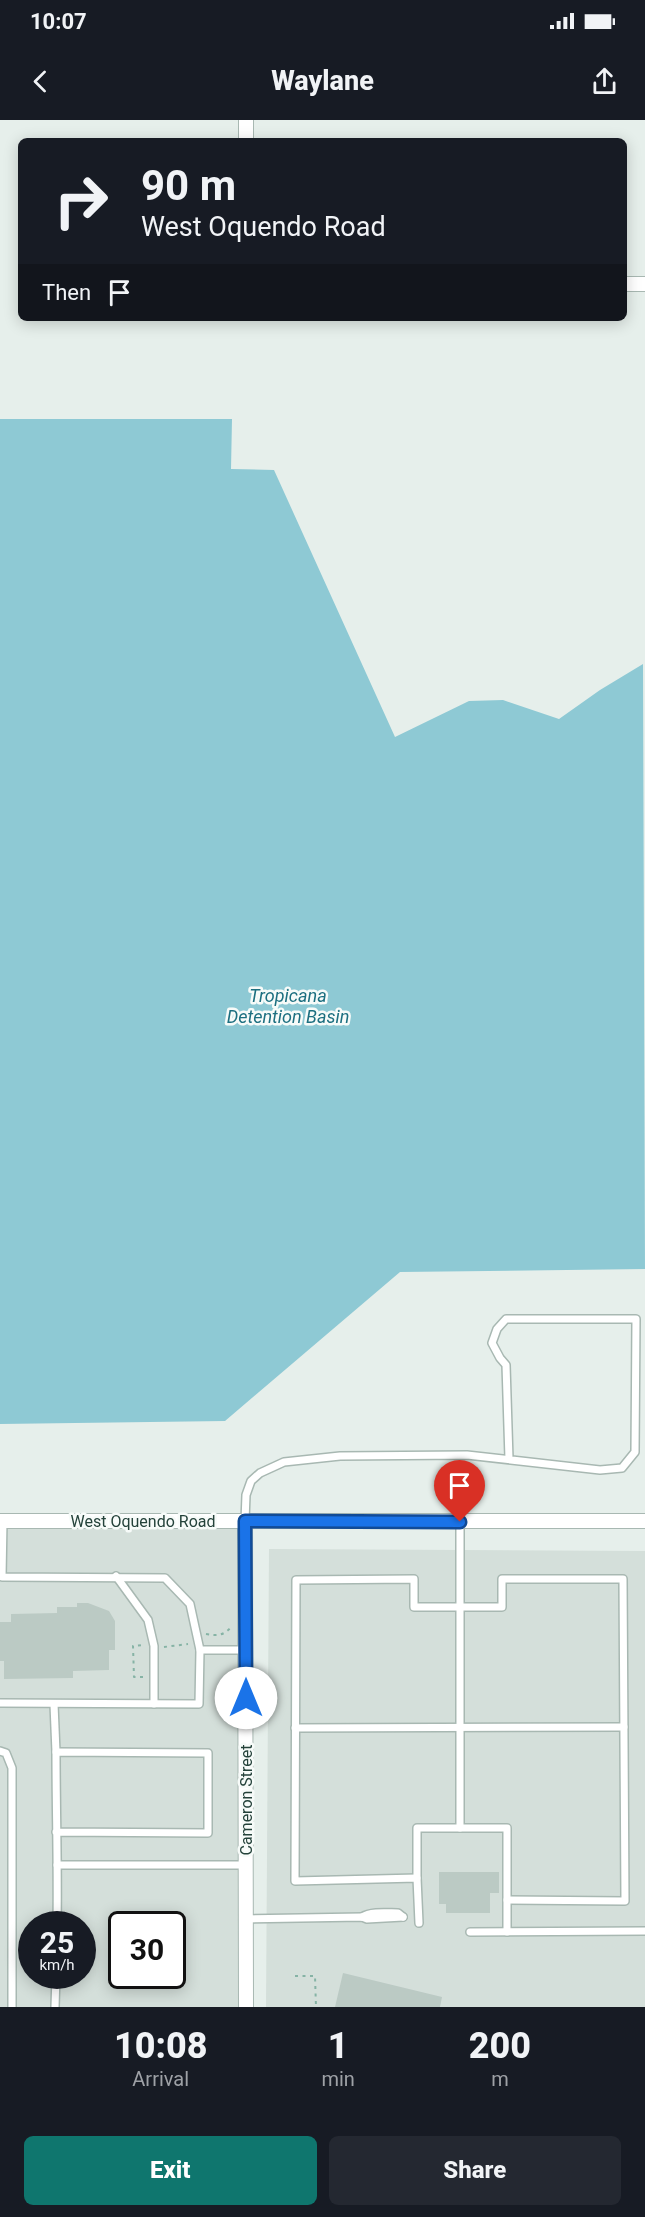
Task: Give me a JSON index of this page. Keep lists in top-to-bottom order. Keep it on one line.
{"streets":{"street":["West Oquendo Road","Cameron Street"]},"crossings":[["West Oquendo Road","Cameron Street"]],"water":["Tropicana Detention Basin"],"page":{"status":"10:07","header":"Waylane","turn":["90 m","West Oquendo Road"],"then":"Then","speed":"25 km/h","limit":"30","eta":["10:08","Arrival","1","min","200","m"],"buttons":["Exit","Share"]}}
